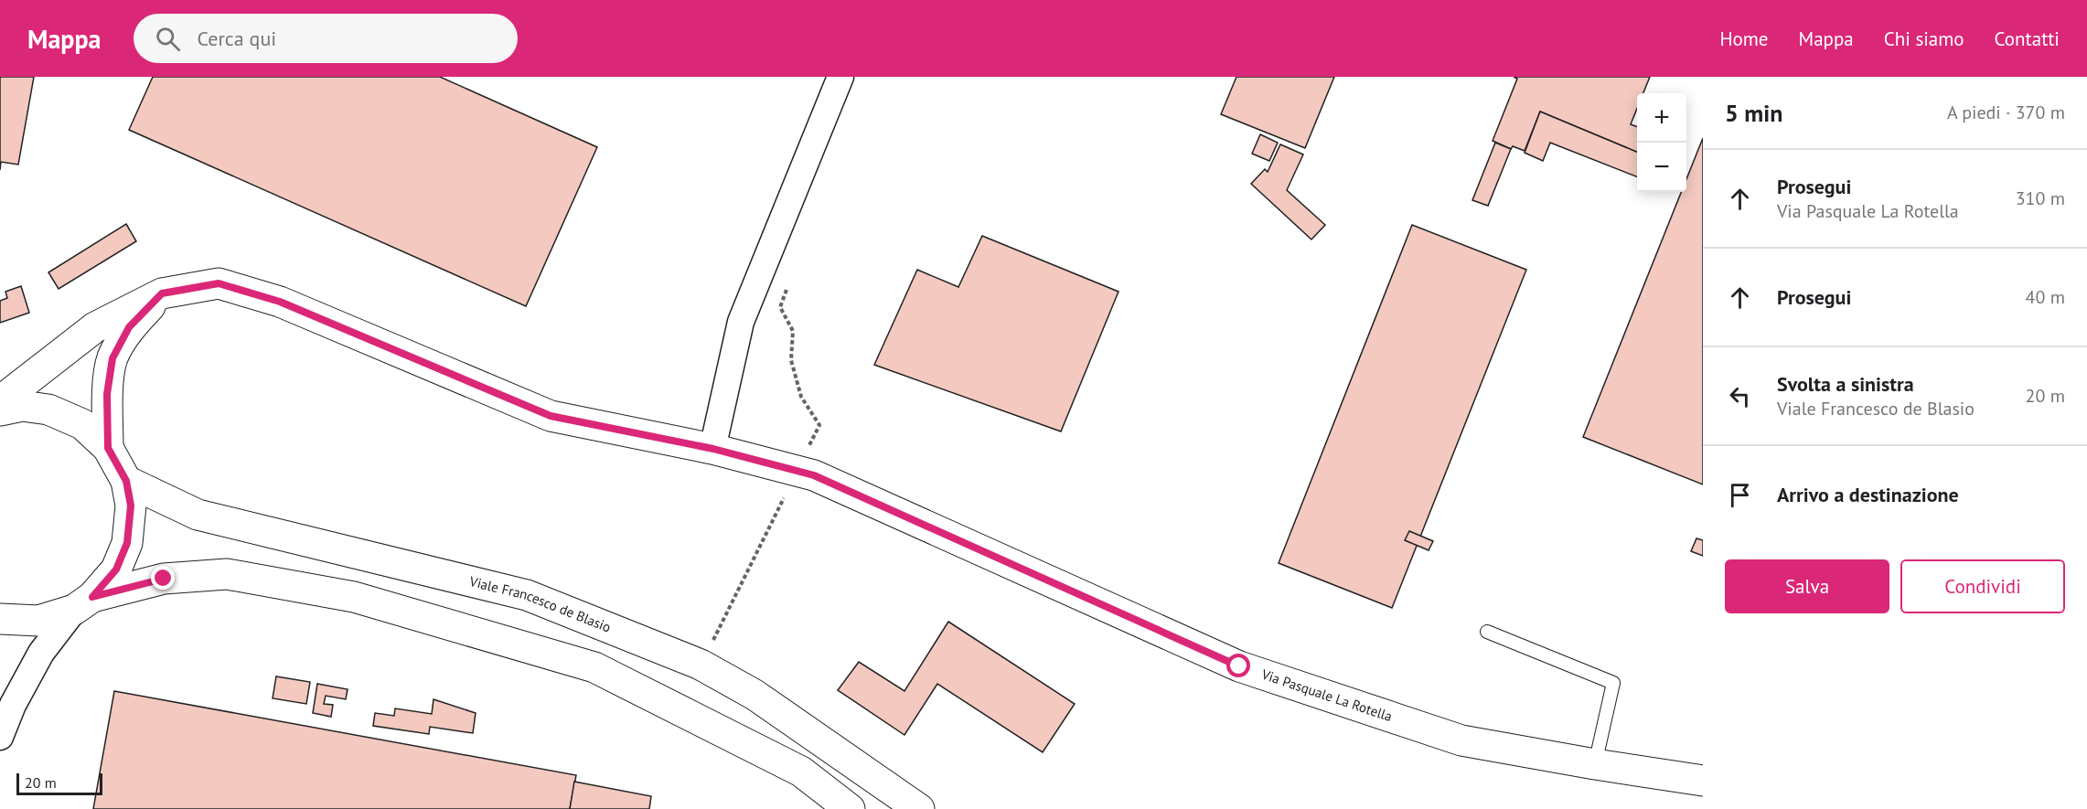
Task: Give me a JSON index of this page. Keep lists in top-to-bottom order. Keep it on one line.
{"streets":{"street":["Viale Francesco de Blasio","Via Pasquale La Rotella"]},"scale_bar":"20 m","page":{"header":"Mappa","search":"Cerca qui","nav":["Home","Mappa","Chi siamo","Contatti"],"heading":["5 min","A piedi · 370 m"],"map_buttons":["+","−"],"list":[["Prosegui","Via Pasquale La Rotella","310 m"],["Prosegui","40 m"],["Svolta a sinistra","Viale Francesco de Blasio","20 m"],"Arrivo a destinazione"],"buttons":["Salva","Condividi"],"scale":"20 m"}}
